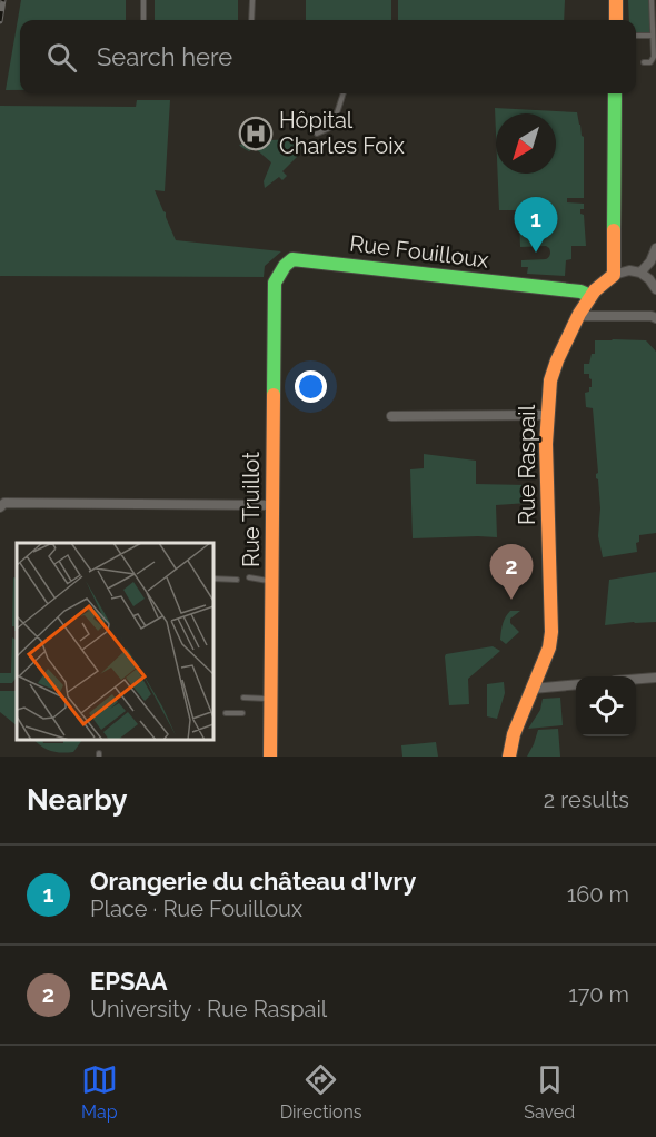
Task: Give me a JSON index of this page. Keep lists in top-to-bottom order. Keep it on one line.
{"streets":{"street":["Rue Fouilloux","Rue Raspail","Rue Truillot"]},"crossings":[["Rue Fouilloux","Rue Raspail"],["Rue Fouilloux","Rue Truillot"]],"places":{"hospital":["Hôpital Charles Foix"]},"north":"bottom left","page":{"search":"Search here","pins":["1","2"],"heading":["Nearby","2 results"],"list":[{"mark":"1","name":"Orangerie du château d'Ivry","note":"Place · Rue Fouilloux","value":"160 m"},{"mark":"2","name":"EPSAA","note":"University · Rue Raspail","value":"170 m"}],"nav":["Map","Directions","Saved"]}}
